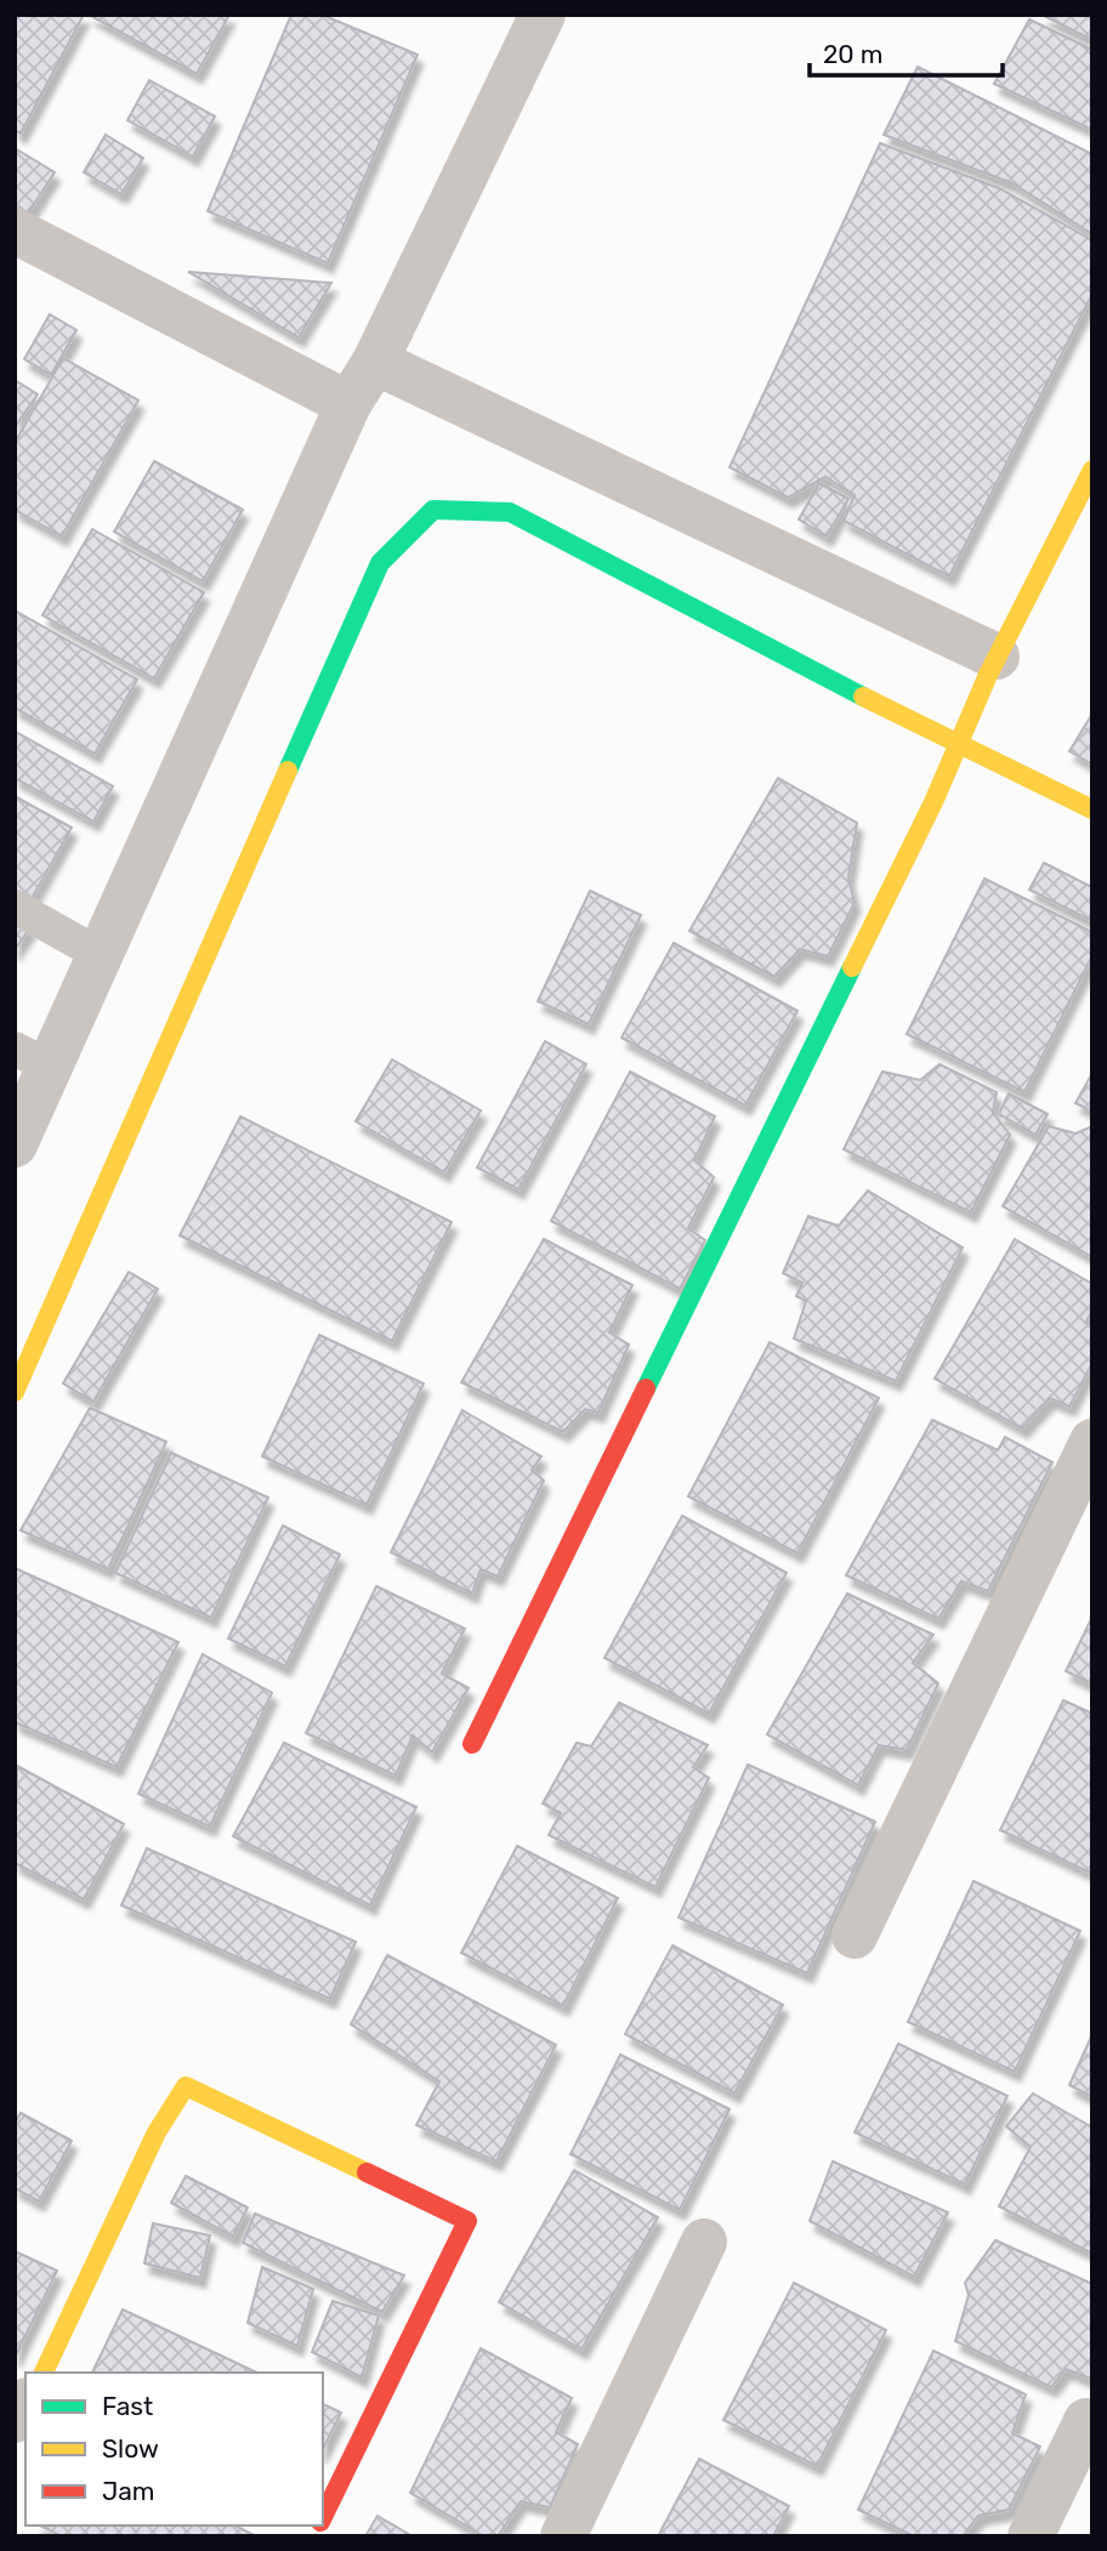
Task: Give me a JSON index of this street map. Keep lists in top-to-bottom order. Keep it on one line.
{"legend":["Fast","Slow","Jam"],"scale_bar":"20 m"}
